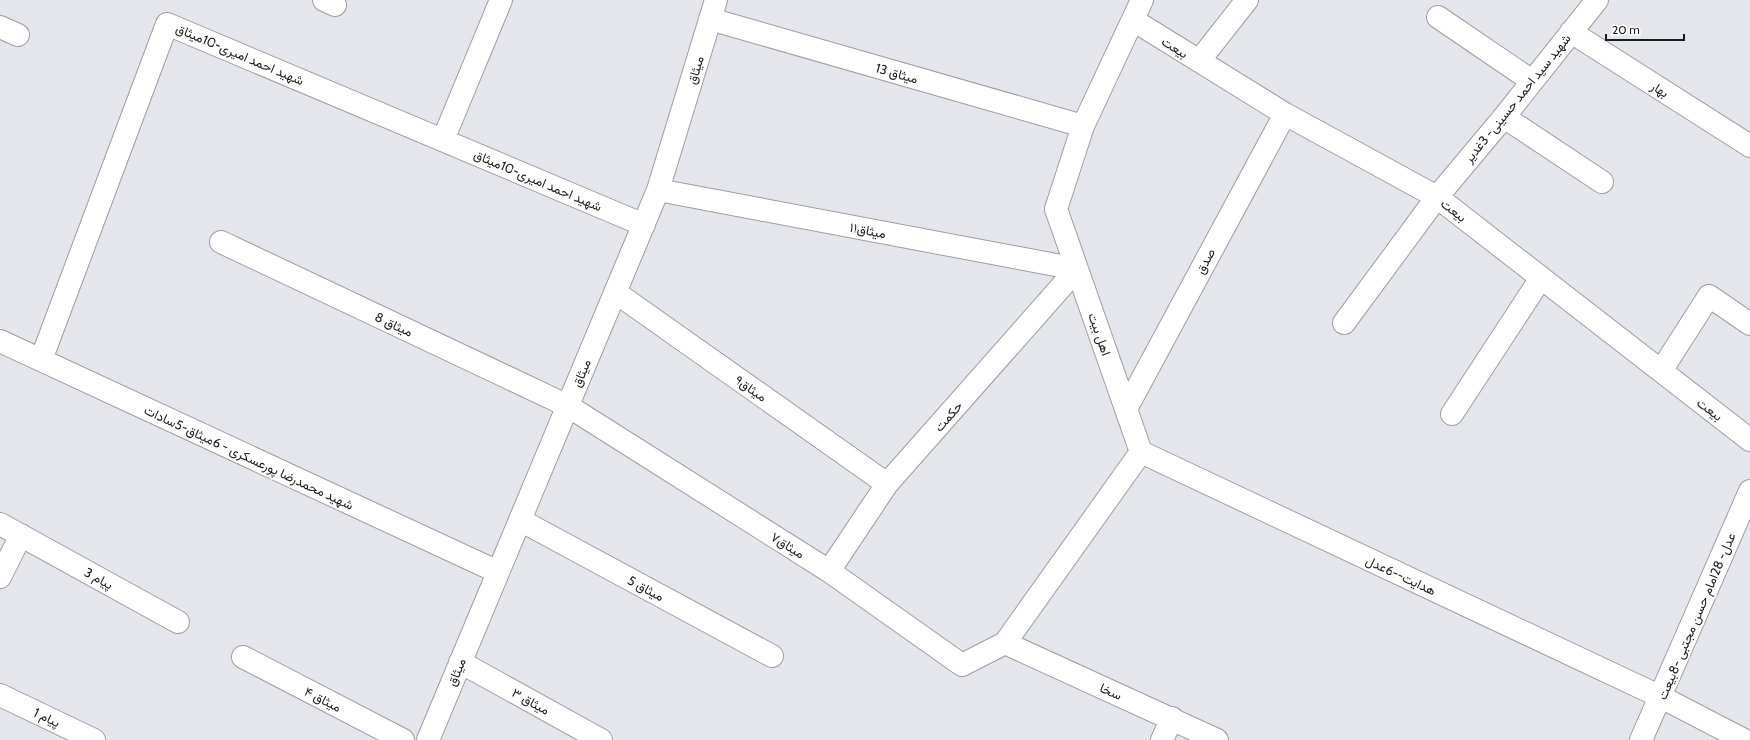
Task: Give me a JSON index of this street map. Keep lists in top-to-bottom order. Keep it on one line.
{"streets":{"street":["بیعت","شهید احمد امیری-10میثاق","میثاق","میثاق 13","بهار","شهید سید احمد حسینی- 3غدیر","میثاق۱۱","صدق","میثاق 8","اهل بیت","میثاق۹","حکمت","شهید محمدرضا پورعسکری - 6میثاق-5سادات","میثاق۷","هدایت--6عدل","پیام 3","میثاق 5","عدل- 28امام حسن مجتبی -8بیعت","سخا","میثاق ۴","میثاق ۳","پیام 1"]},"crossings":[["بیعت","شهید سید احمد حسینی- 3غدیر"],["بیعت","صدق"],["بیعت","اهل بیت"],["شهید احمد امیری-10میثاق","میثاق"],["شهید احمد امیری-10میثاق","شهید محمدرضا پورعسکری - 6میثاق-5سادات"],["میثاق","میثاق 13"],["میثاق","میثاق۱۱"],["میثاق","میثاق 8"],["میثاق","میثاق۹"],["میثاق","شهید محمدرضا پورعسکری - 6میثاق-5سادات"],["میثاق","میثاق۷"],["میثاق","میثاق 5"],["میثاق","میثاق ۳"],["میثاق 13","اهل بیت"],["بهار","شهید سید احمد حسینی- 3غدیر"],["میثاق۱۱","اهل بیت"],["میثاق۱۱","حکمت"],["صدق","اهل بیت"],["میثاق 8","میثاق۷"],["اهل بیت","حکمت"],["اهل بیت","هدایت--6عدل"],["میثاق۹","حکمت"],["حکمت","میثاق۷"],["میثاق۷","سخا"],["هدایت--6عدل","عدل- 28امام حسن مجتبی -8بیعت"]],"scale_bar":"20 m"}
